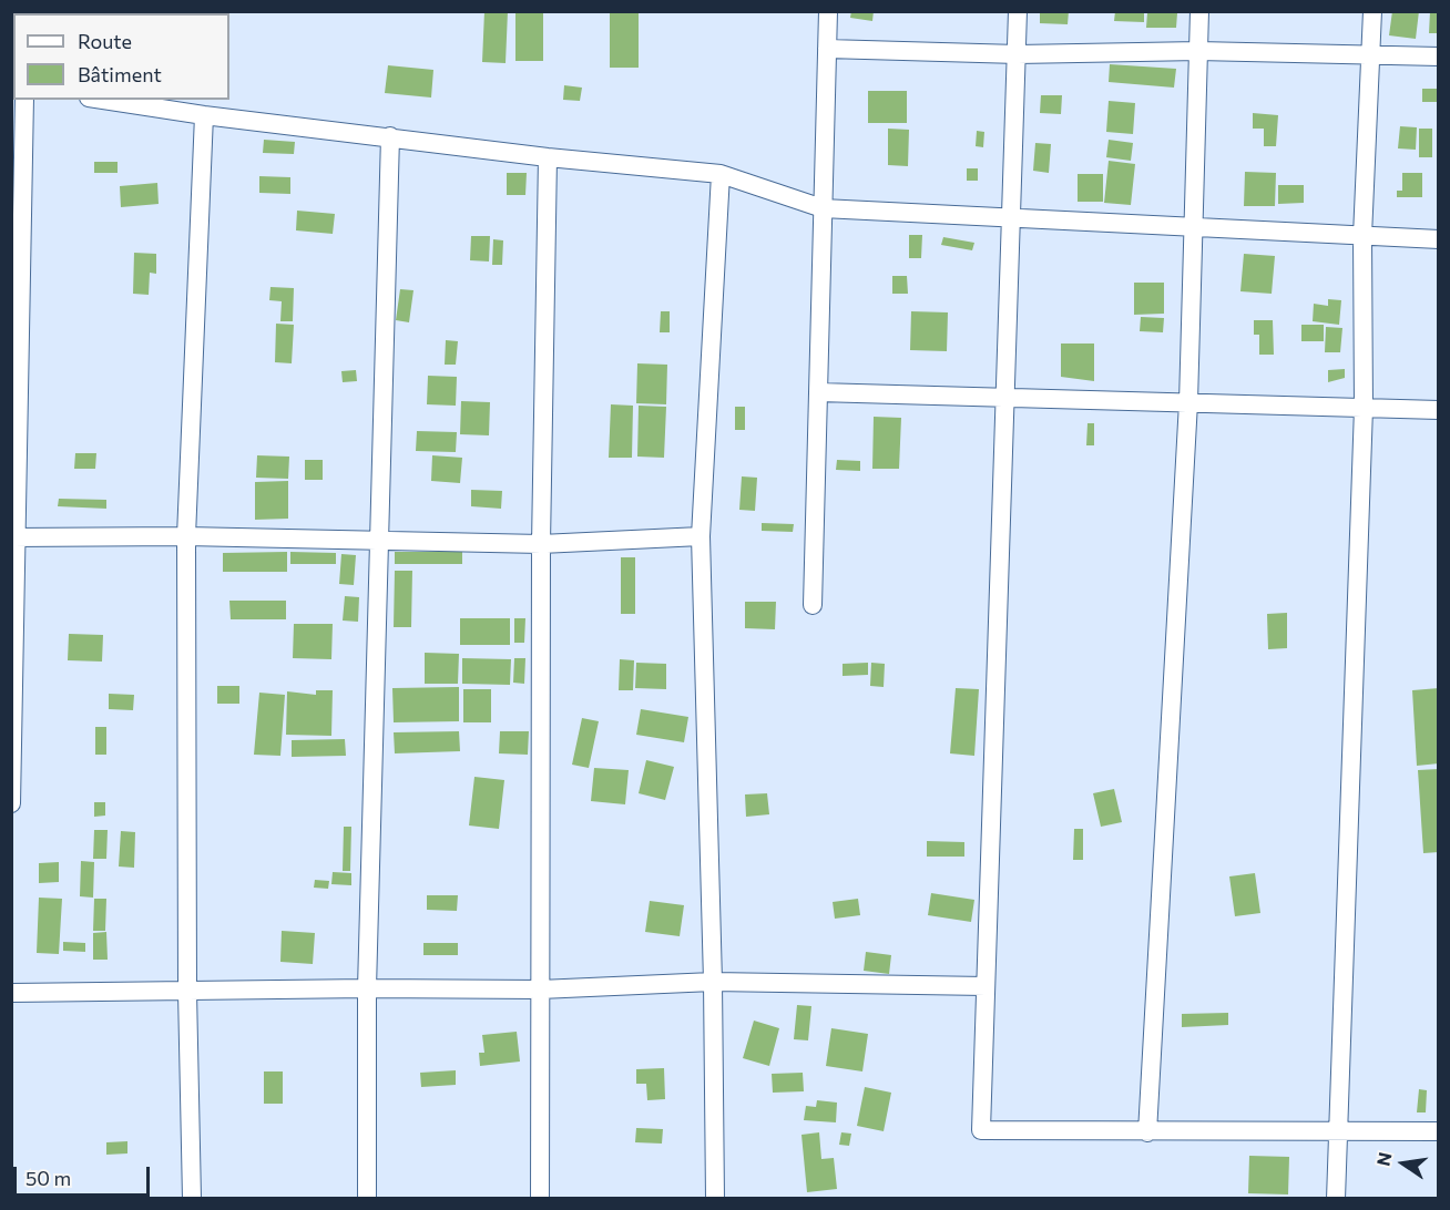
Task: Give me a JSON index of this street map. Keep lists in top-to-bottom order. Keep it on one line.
{"legend":["Route","Bâtiment"],"scale_bar":"50 m","north":"left"}
